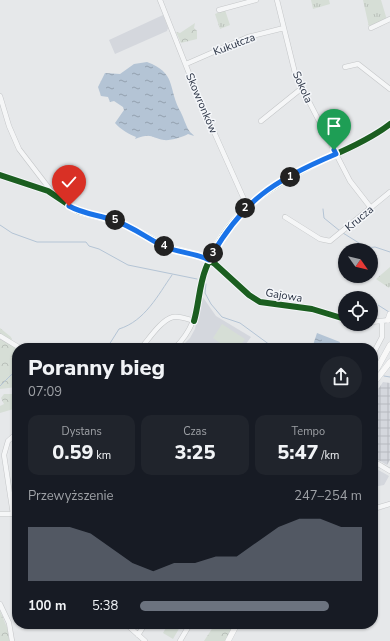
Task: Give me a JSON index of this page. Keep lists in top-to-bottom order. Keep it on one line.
{"streets":{"street":["Kukułcza","Sokola","Skowronków","Krucza","Gajowa"]},"crossings":[["Kukułcza","Sokola"],["Kukułcza","Skowronków"],["Sokola","Krucza"]],"north":"bottom right","page":{"pins":["1","2","5","4","3"],"heading":["Poranny bieg","07:09"],"stats":[["Dystans","0.59 km"],["Czas","3:25"],["Tempo","5:47 /km"]],"chart":["Przewyższenie","247–254 m"],"list":[{"name":"100 m","note":"5:38"}]}}
